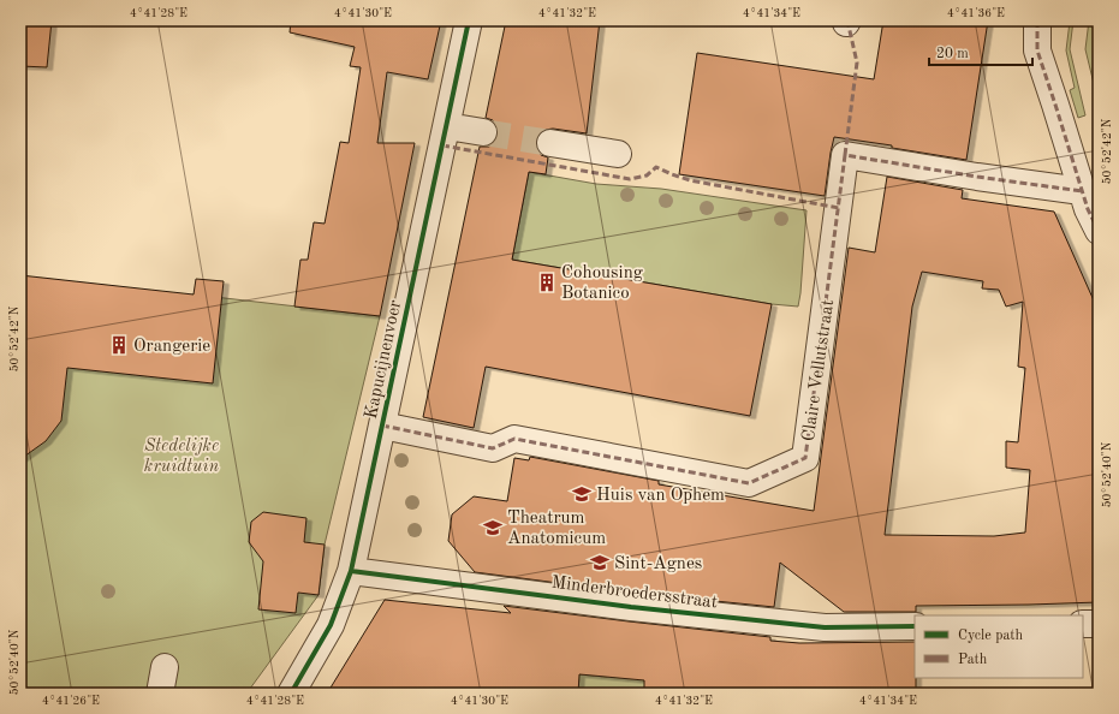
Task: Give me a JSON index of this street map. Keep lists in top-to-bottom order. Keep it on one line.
{"streets":{"street":["Kapucijnenvoer","Claire Vellutstraat","Minderbroedersstraat"]},"crossings":[["Kapucijnenvoer","Claire Vellutstraat"],["Kapucijnenvoer","Minderbroedersstraat"]],"parks":["Stedelijke kruidtuin"],"places":{"building":["Cohousing Botanico","Orangerie"],"school or university":["Huis van Ophem","Theatrum Anatomicum","Sint-Agnes"]},"legend":["Cycle path","Path"],"scale_bar":"20 m","coordinates":["4°41'28\"E","4°41'30\"E","4°41'32\"E","4°41'34\"E","4°41'36\"E","50°52'42\"N","50°52'40\"N","4°41'26\"E"]}
